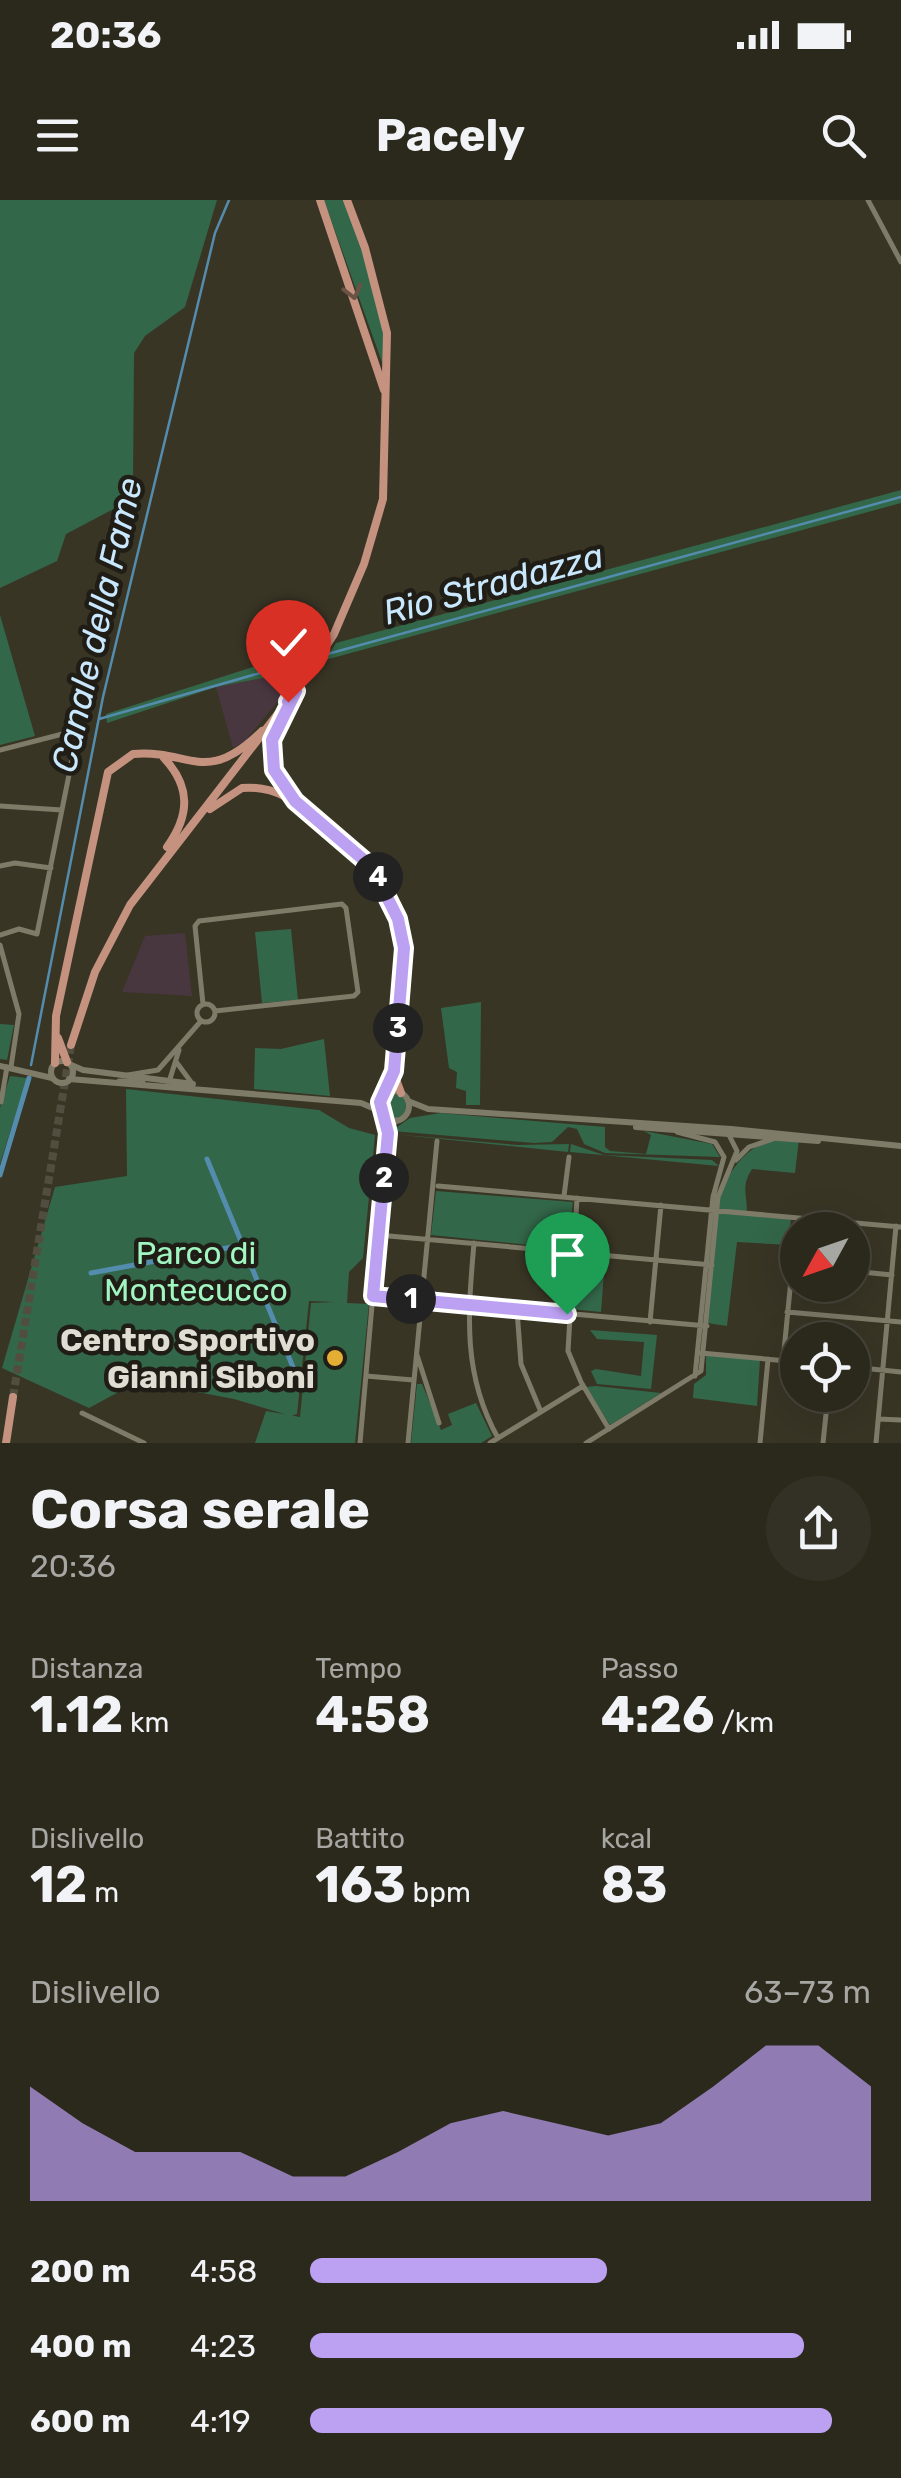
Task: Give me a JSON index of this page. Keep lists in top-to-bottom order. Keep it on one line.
{"water":["Rio Stradazza","Canale della Fame"],"parks":["Parco di Montecucco"],"places":["Centro Sportivo Gianni Siboni"],"north":"bottom left","page":{"status":"20:36","header":"Pacely","pins":["4","3","2","1"],"heading":["Corsa serale","20:36"],"stats":[["Distanza","1.12 km"],["Tempo","4:58"],["Passo","4:26 /km"],["Dislivello","12 m"],["Battito","163 bpm"],["kcal","83"]],"chart":["Dislivello","63–73 m"],"list":[{"name":"200 m","note":"4:58"},{"name":"400 m","note":"4:23"},{"name":"600 m","note":"4:19"}]}}
